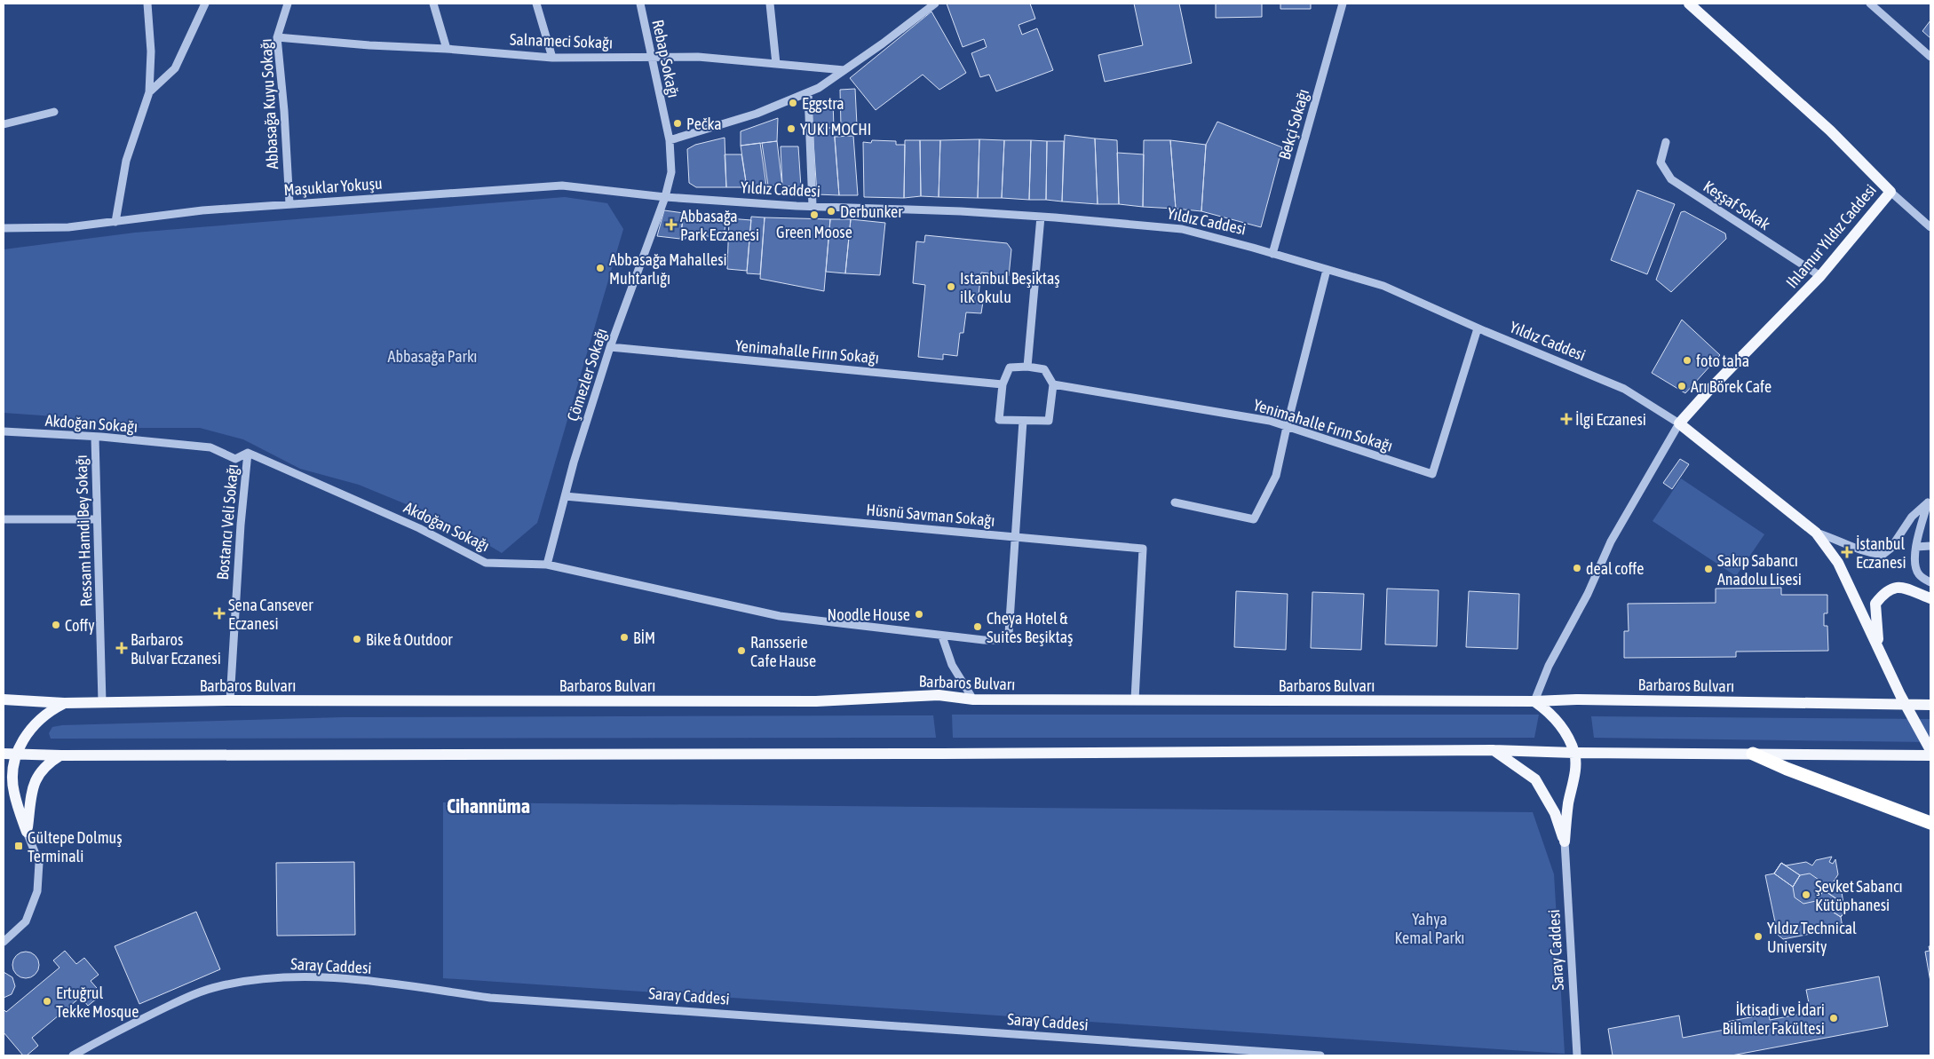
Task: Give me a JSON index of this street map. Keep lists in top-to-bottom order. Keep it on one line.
{"streets":{"main road":["Yıldız Caddesi","Ihlamur Yıldız Caddesi","Barbaros Bulvarı"],"street":["Salnameci Sokağı","Rebap Sokağı","Abbasağa Kuyu Sokağı","Bekçi Sokağı","Maşuklar Yokuşu","Keşşaf Sokak","Yenimahalle Fırın Sokağı","Çömezler Sokağı","Akdoğan Sokağı","Hüsnü Savman Sokağı","Bostancı Veli Sokağı","Ressam Hamdi Bey Sokağı","Saray Caddesi"]},"crossings":[["Salnameci Sokağı","Rebap Sokağı"],["Salnameci Sokağı","Abbasağa Kuyu Sokağı"],["Rebap Sokağı","Maşuklar Yokuşu"],["Rebap Sokağı","Yıldız Caddesi"],["Rebap Sokağı","Çömezler Sokağı"],["Abbasağa Kuyu Sokağı","Maşuklar Yokuşu"],["Bekçi Sokağı","Yıldız Caddesi"],["Maşuklar Yokuşu","Yıldız Caddesi"],["Maşuklar Yokuşu","Çömezler Sokağı"],["Yıldız Caddesi","Ihlamur Yıldız Caddesi"],["Yıldız Caddesi","Yenimahalle Fırın Sokağı"],["Yıldız Caddesi","Çömezler Sokağı"],["Keşşaf Sokak","Ihlamur Yıldız Caddesi"],["Yenimahalle Fırın Sokağı","Çömezler Sokağı"],["Çömezler Sokağı","Akdoğan Sokağı"],["Çömezler Sokağı","Hüsnü Savman Sokağı"],["Akdoğan Sokağı","Hüsnü Savman Sokağı"],["Akdoğan Sokağı","Bostancı Veli Sokağı"],["Akdoğan Sokağı","Ressam Hamdi Bey Sokağı"],["Hüsnü Savman Sokağı","Barbaros Bulvarı"],["Bostancı Veli Sokağı","Barbaros Bulvarı"],["Ressam Hamdi Bey Sokağı","Barbaros Bulvarı"]],"districts":["Cihannüma"],"parks":["Abbasağa Parkı","Yahya Kemal Parkı"],"places":{"other":["Eggstra","Pečka","YUKI MOCHI","Derbunker","Green Moose","Abbasağa Mahallesi Muhtarlığı","Istanbul Beşiktaş ilk okulu","foto taha","Arı Börek Cafe","deal coffe","Sakıp Sabancı Anadolu Lisesi","Noodle House","Coffy","Cheya Hotel & Suites Beşiktaş","BİM","Bike & Outdoor","Ransserie Cafe Hause","Şevket Sabancı Kütüphanesi","Yıldız Technical University","Ertuğrul Tekke Mosque","İktisadi ve İdari Bilimler Fakültesi"],"health":["Abbasağa Park Eczanesi","İlgi Eczanesi","İstanbul Eczanesi","Sena Cansever Eczanesi","Barbaros Bulvar Eczanesi"],"transit":["Gültepe Dolmuş Terminali"]}}
